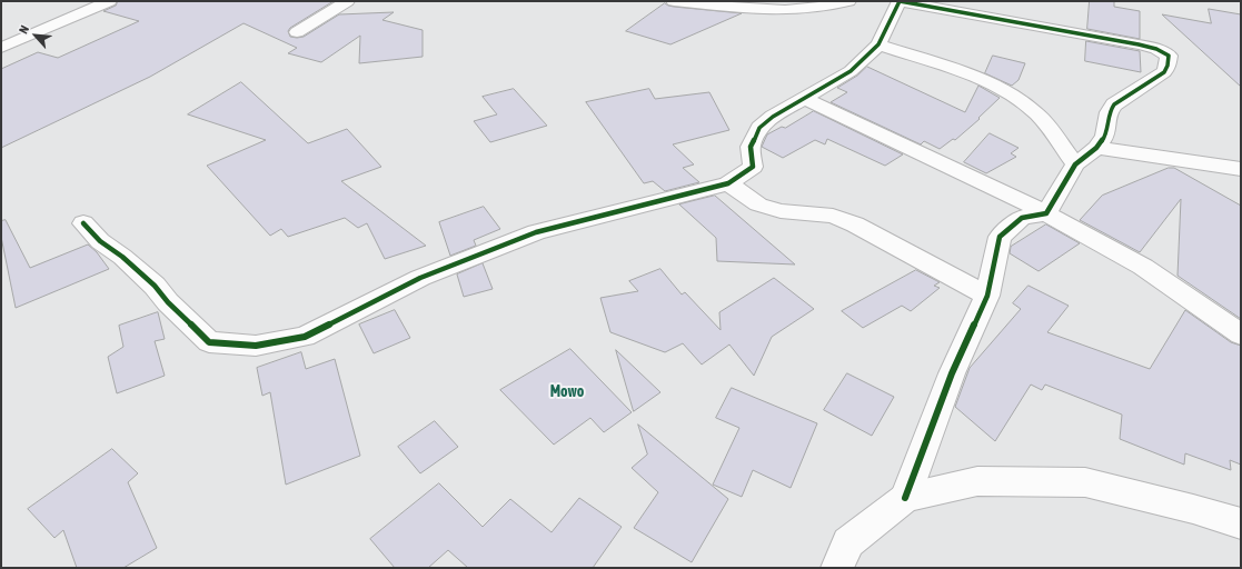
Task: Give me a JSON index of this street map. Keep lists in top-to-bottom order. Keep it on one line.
{"districts":["Mowo"],"north":"top left"}
